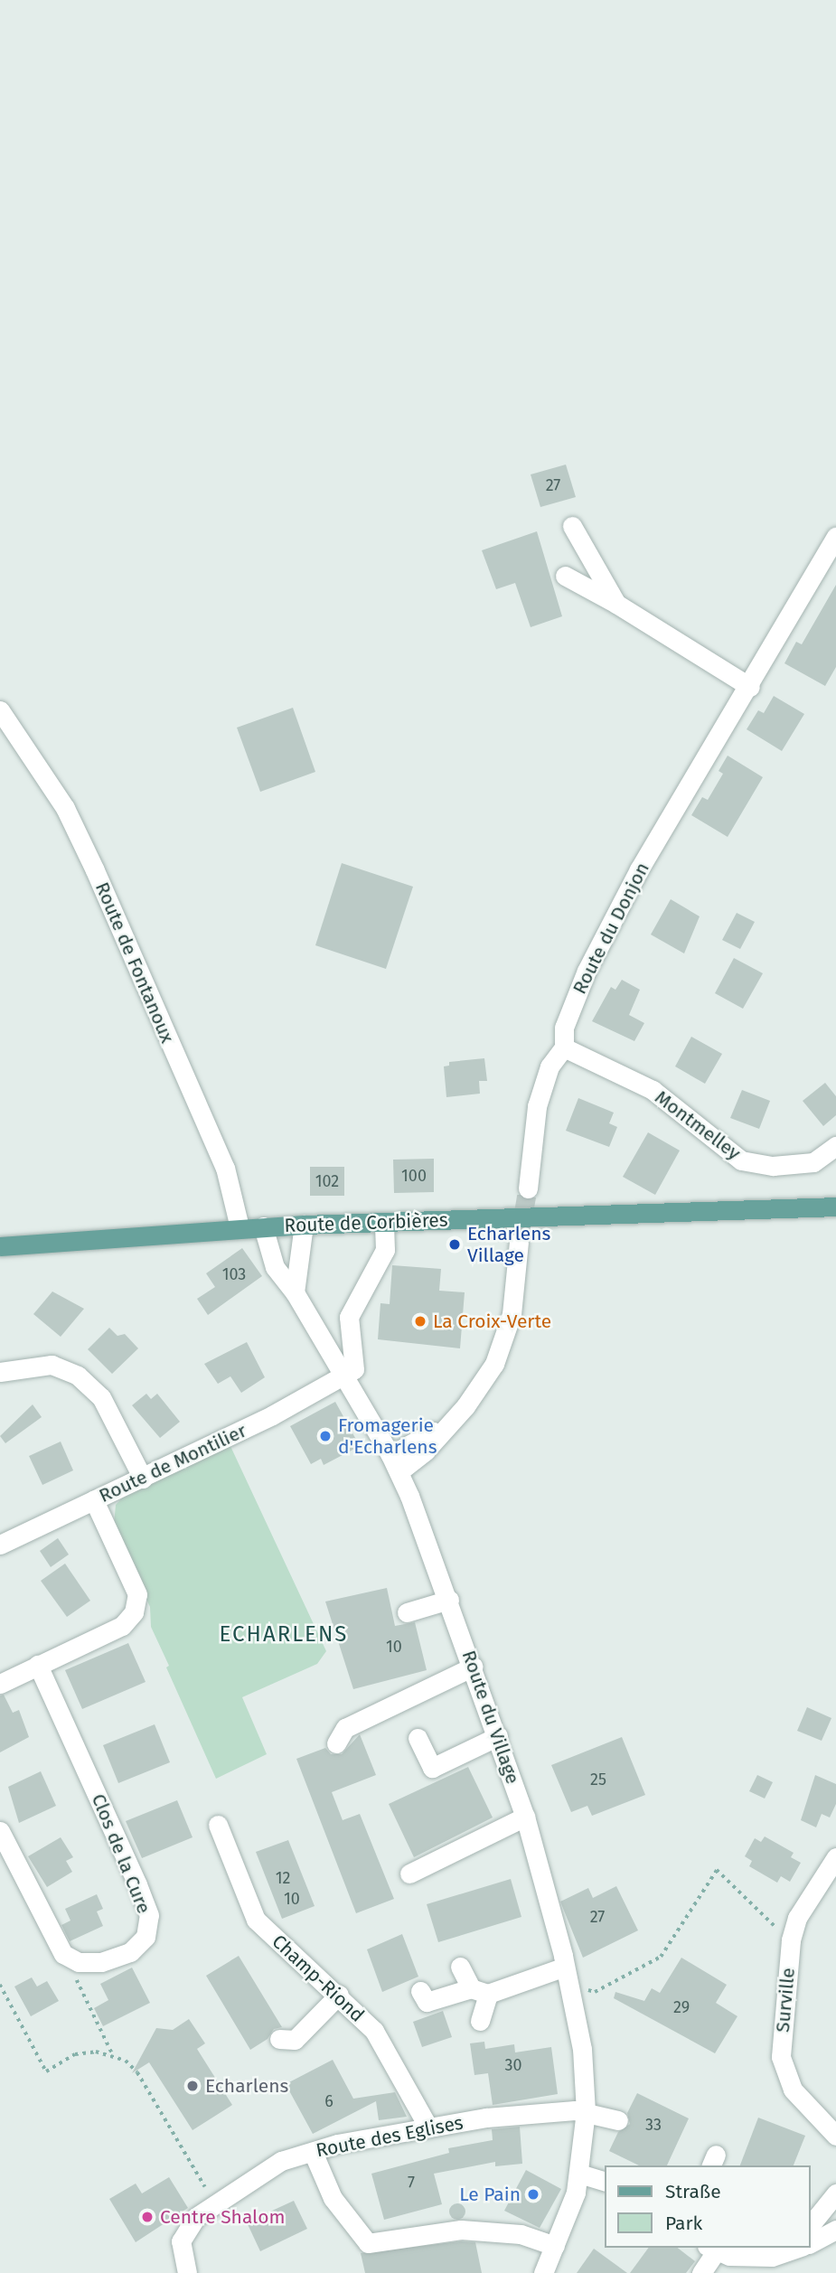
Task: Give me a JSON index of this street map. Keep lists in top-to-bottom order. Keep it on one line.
{"streets":{"main road":["Route de Corbières"],"street":["Route du Donjon","Route de Fontanoux","Montmelley","Route de Montilier","Route du Village","Clos de la Cure","Champ-Riond","Surville","Route des Eglises"]},"crossings":[["Route du Donjon","Montmelley"],["Route de Fontanoux","Route de Corbières"],["Route de Corbières","Route du Village"],["Route de Montilier","Route du Village"],["Route du Village","Route des Eglises"],["Champ-Riond","Route des Eglises"]],"districts":["ECHARLENS"],"places":["Echarlens Village","La Croix-Verte","Fromagerie d'Echarlens","Echarlens","Le Pain","Centre Shalom"],"house_numbers":["27","100","102","103","10","25","12","10","27","29","30","6","33","7"],"legend":["Straße","Park"]}
